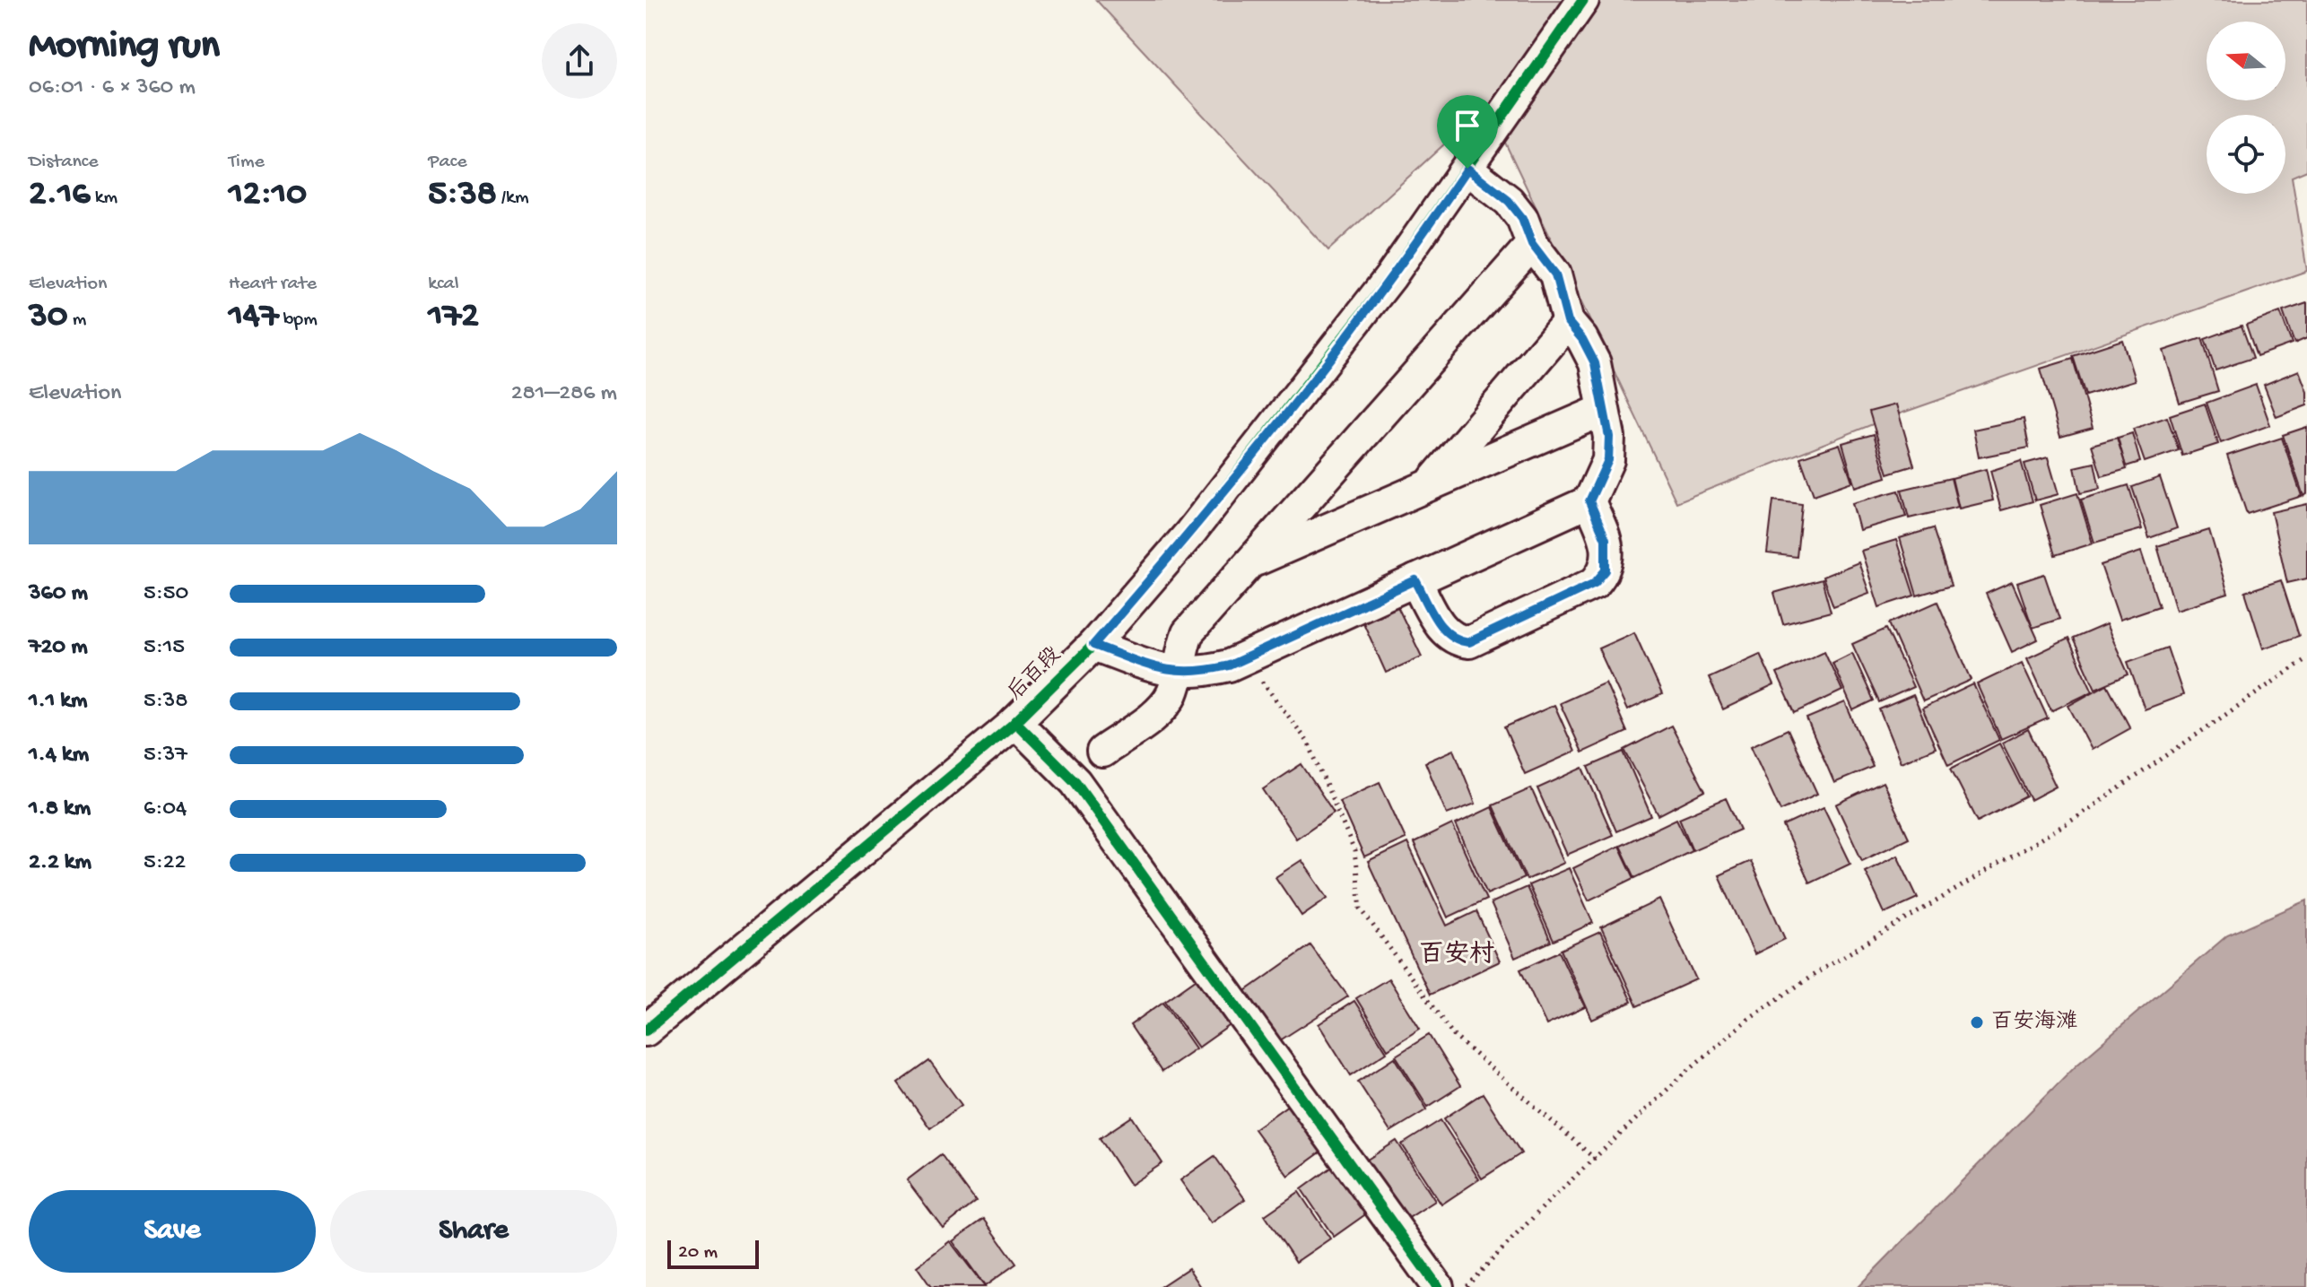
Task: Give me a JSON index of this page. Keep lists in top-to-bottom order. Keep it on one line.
{"streets":{"street":["后百段"]},"districts":["百安村"],"places":["百安海滩"],"scale_bar":"20 m","north":"left","page":{"heading":["Morning run","06:01 · 6 × 360 m"],"stats":[["Distance","2.16 km"],["Time","12:10"],["Pace","5:38 /km"],["Elevation","30 m"],["Heart rate","147 bpm"],["kcal","172"]],"chart":["Elevation","281–286 m"],"list":[{"name":"360 m","note":"5:50"},{"name":"720 m","note":"5:15"},{"name":"1.1 km","note":"5:38"},{"name":"1.4 km","note":"5:37"},{"name":"1.8 km","note":"6:04"},{"name":"2.2 km","note":"5:22"}],"buttons":["Save","Share"],"scale":"20 m"}}
